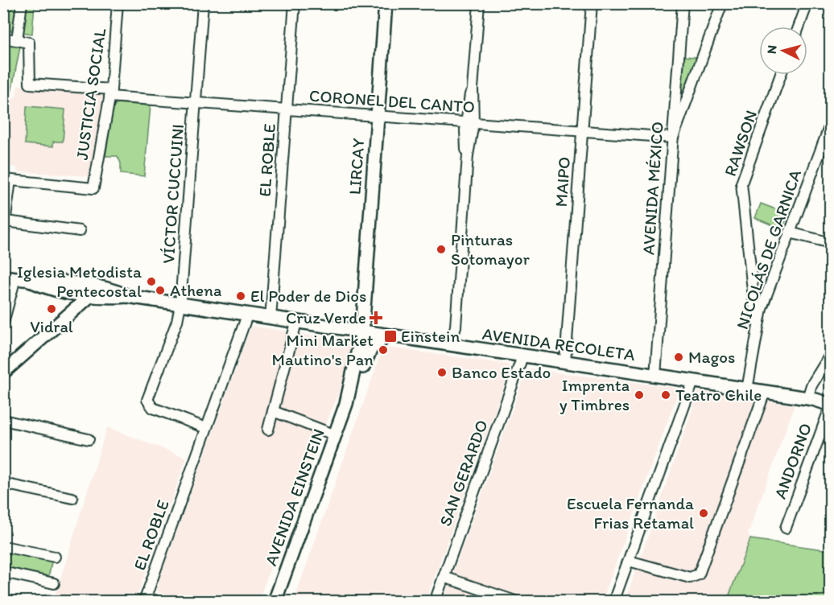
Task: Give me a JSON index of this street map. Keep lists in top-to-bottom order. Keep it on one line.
{"streets":{"main road":["LIRCAY","AVENIDA RECOLETA","AVENIDA EINSTEIN"],"street":["JUSTICIA SOCIAL","CORONEL DEL CANTO","RAWSON","EL ROBLE","MAIPO","AVENIDA MÉXICO","VÍCTOR CUCCUINI","NICOLÁS DE GARNICA","ANDORNO","SAN GERARDO"]},"crossings":[["JUSTICIA SOCIAL","CORONEL DEL CANTO"],["CORONEL DEL CANTO","EL ROBLE"],["CORONEL DEL CANTO","LIRCAY"],["CORONEL DEL CANTO","MAIPO"],["CORONEL DEL CANTO","AVENIDA MÉXICO"],["CORONEL DEL CANTO","VÍCTOR CUCCUINI"],["RAWSON","NICOLÁS DE GARNICA"],["EL ROBLE","VÍCTOR CUCCUINI"],["EL ROBLE","AVENIDA RECOLETA"],["LIRCAY","AVENIDA RECOLETA"],["LIRCAY","AVENIDA EINSTEIN"],["MAIPO","AVENIDA RECOLETA"],["AVENIDA MÉXICO","AVENIDA RECOLETA"],["VÍCTOR CUCCUINI","AVENIDA RECOLETA"],["NICOLÁS DE GARNICA","AVENIDA RECOLETA"],["AVENIDA RECOLETA","ANDORNO"],["AVENIDA RECOLETA","SAN GERARDO"],["AVENIDA RECOLETA","AVENIDA EINSTEIN"]],"places":{"other":["Pinturas Sotomayor","Iglesia Metodista Pentecostal","Athena","El Poder de Dios","Vidral","Mini Market Mautino's Pan","Magos","Banco Estado","Imprenta y Timbres","Teatro Chile","Escuela Fernanda Frias Retamal"],"health":["Cruz Verde"],"transit":["Einstein"]},"north":"left"}
